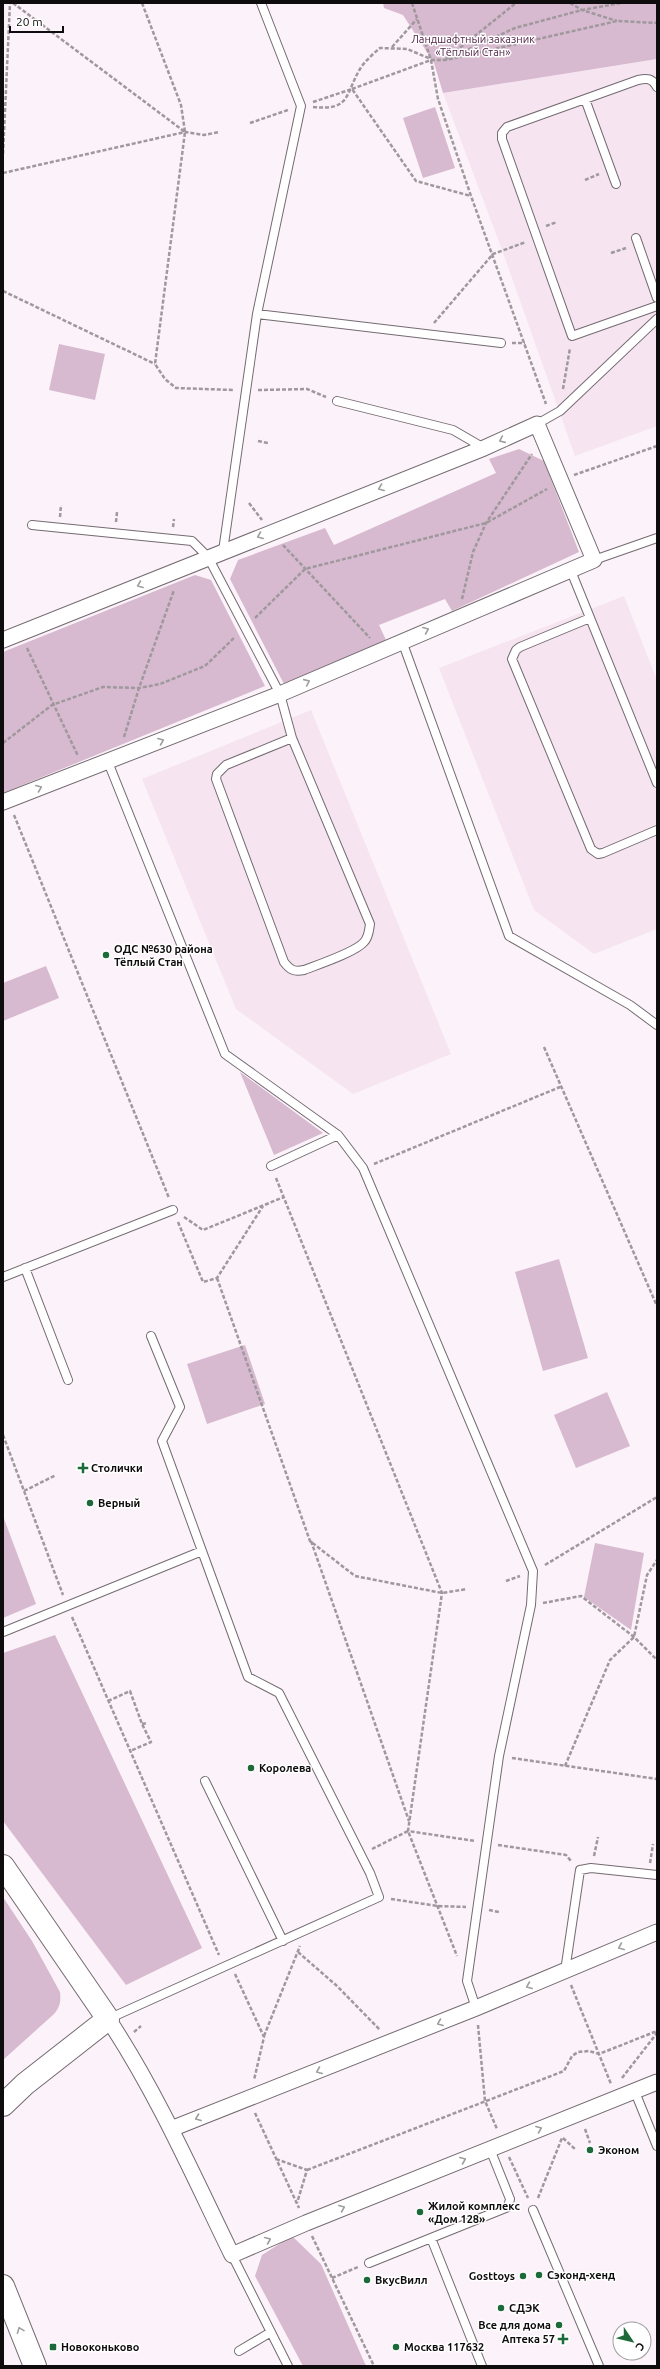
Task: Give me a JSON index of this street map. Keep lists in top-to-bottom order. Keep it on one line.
{"parks":["Ландшафтный заказник «Тёплый Стан»"],"places":{"other":["ОДС №630 района Тёплый Стан","Верный","Королева","Эконом","Жилой комплекс «Дом 128»","Сэконд-хенд","Gosttoys","ВкусВилл","СДЭК","Все для дома","Москва 117632"],"health":["Столички","Аптека 57"],"transit":["Новоконьково"]},"scale_bar":"20 m","north":"bottom right"}
